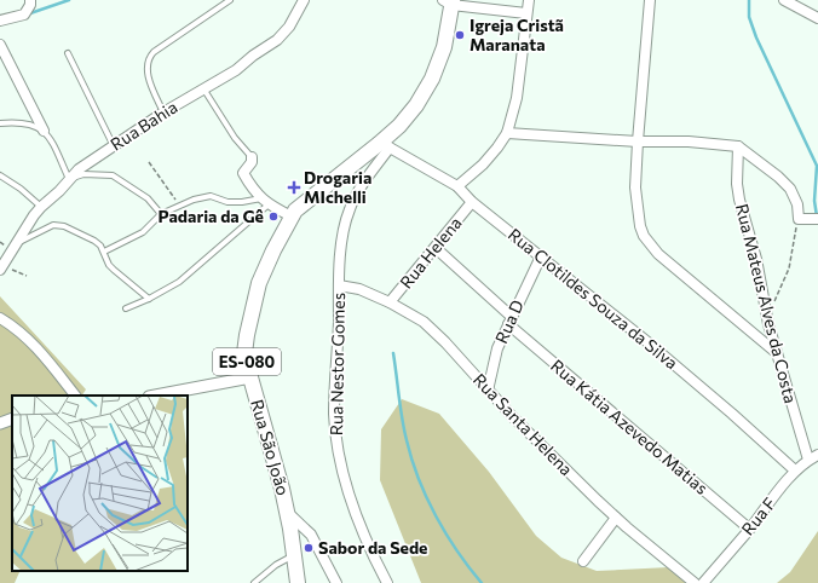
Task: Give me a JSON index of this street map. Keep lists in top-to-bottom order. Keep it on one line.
{"streets":{"main road":["ES-080","Rua São João"],"street":["Rua Bahia","Rua Helena","Rua Clotildes Souza da Silva","Rua Mateus Alves da Costa","Rua D","Rua Nestor Gomes","Rua Santa Helena","Rua Kátia Azevedo Matias","Rua F"]},"crossings":[["Rua Helena","Rua Clotildes Souza da Silva"],["Rua Helena","Rua Santa Helena"],["Rua Helena","Rua Kátia Azevedo Matias"],["Rua Clotildes Souza da Silva","Rua D"],["Rua Clotildes Souza da Silva","ES-080"],["Rua Clotildes Souza da Silva","Rua Nestor Gomes"],["Rua Clotildes Souza da Silva","Rua São João"],["Rua Clotildes Souza da Silva","Rua F"],["Rua Mateus Alves da Costa","Rua F"],["Rua D","Rua Santa Helena"],["Rua D","Rua Kátia Azevedo Matias"],["ES-080","Rua Nestor Gomes"],["ES-080","Rua São João"],["Rua Nestor Gomes","Rua Santa Helena"],["Rua Nestor Gomes","Rua São João"],["Rua Kátia Azevedo Matias","Rua F"]],"places":{"other":["Igreja Cristã Maranata","Padaria da Gê","Sabor da Sede"],"health":["Drogaria MIchelli"]}}
